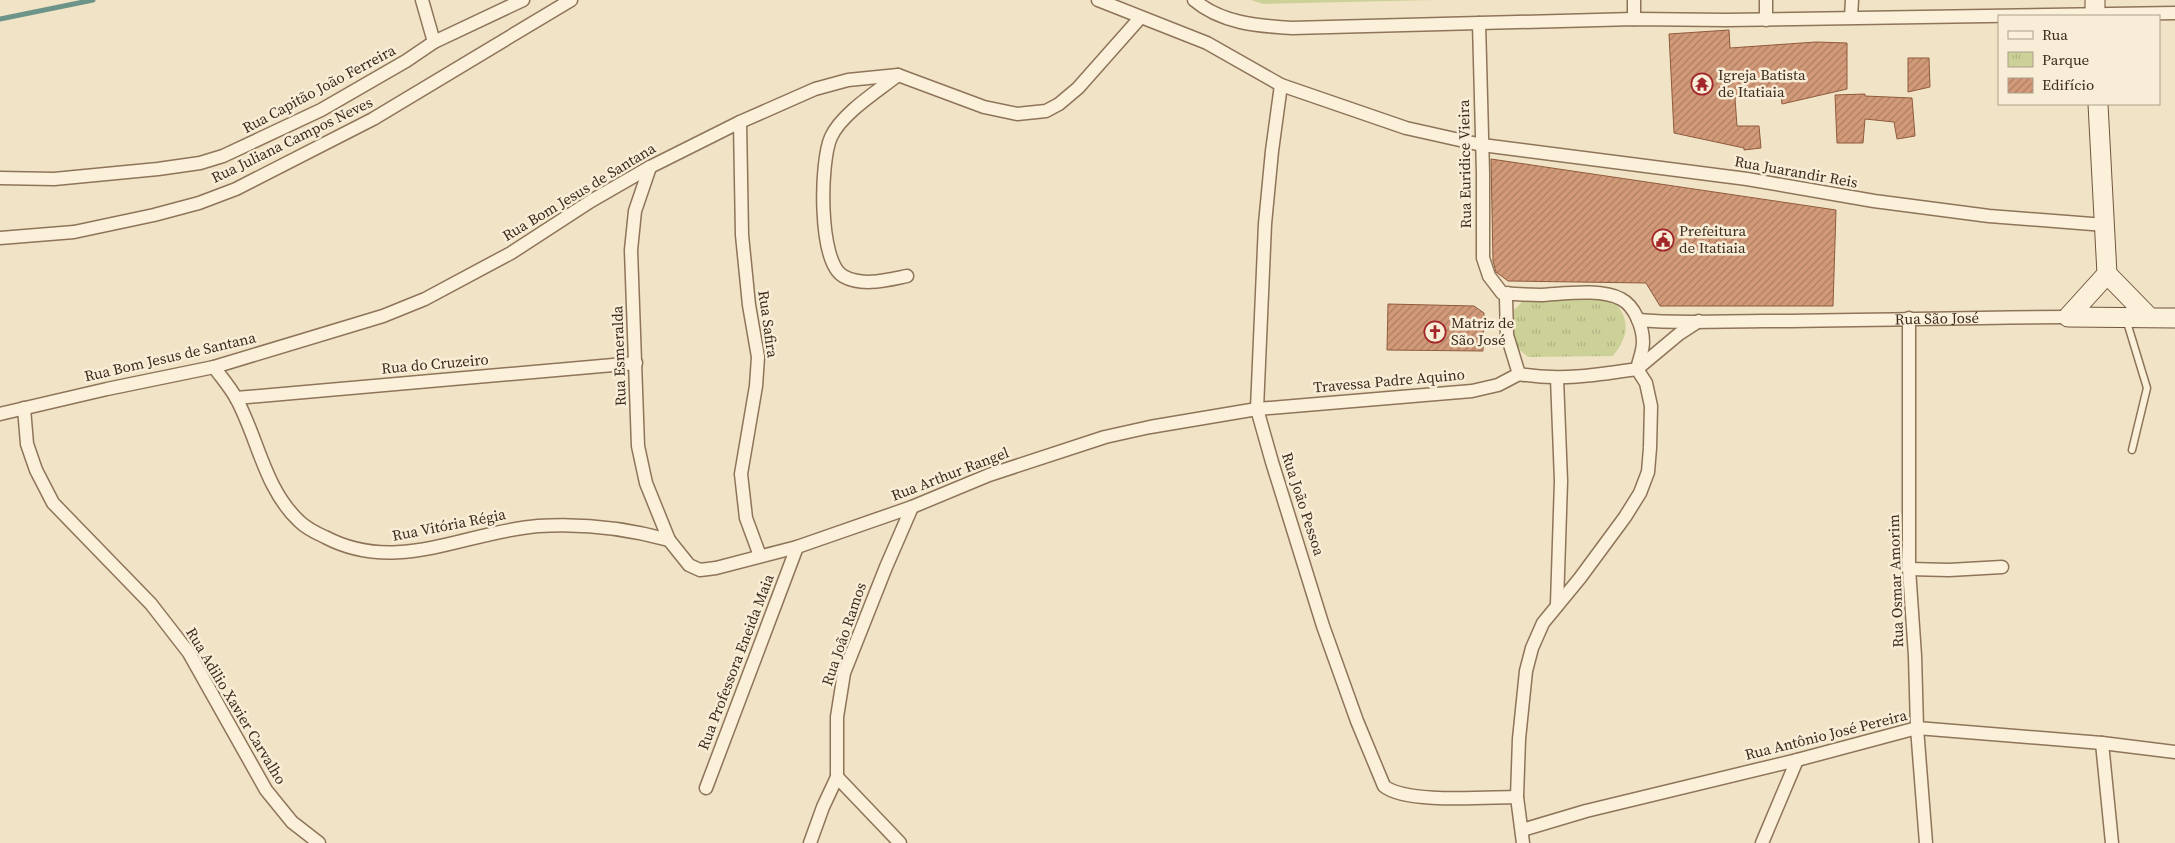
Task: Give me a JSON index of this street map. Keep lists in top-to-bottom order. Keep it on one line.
{"streets":{"street":["Rua Capitão João Ferreira","Rua Juliana Campos Neves","Rua Euridice Vieira","Rua Juarandir Reis","Rua Bom Jesus de Santana","Rua São José","Rua Safira","Rua Esmeralda","Rua do Cruzeiro","Travessa Padre Aquino","Rua Arthur Rangel","Rua João Pessoa","Rua Vitória Régia","Rua Osmar Amorim","Rua João Ramos","Rua Professora Eneida Maia","Rua Adilio Xavier Carvalho","Rua Antônio José Pereira"]},"crossings":[["Rua Euridice Vieira","Rua Juarandir Reis"],["Rua Bom Jesus de Santana","Rua Safira"],["Rua Bom Jesus de Santana","Rua Esmeralda"],["Rua Bom Jesus de Santana","Rua Vitória Régia"],["Rua Bom Jesus de Santana","Rua Adilio Xavier Carvalho"],["Rua São José","Rua Osmar Amorim"],["Rua Safira","Rua Arthur Rangel"],["Rua Esmeralda","Rua do Cruzeiro"],["Rua Esmeralda","Rua Arthur Rangel"],["Rua Esmeralda","Rua Vitória Régia"],["Rua do Cruzeiro","Rua Vitória Régia"],["Travessa Padre Aquino","Rua Arthur Rangel"],["Travessa Padre Aquino","Rua João Pessoa"],["Rua Arthur Rangel","Rua João Pessoa"],["Rua Arthur Rangel","Rua Vitória Régia"],["Rua Arthur Rangel","Rua João Ramos"],["Rua Arthur Rangel","Rua Professora Eneida Maia"],["Rua Osmar Amorim","Rua Antônio José Pereira"]],"places":{"temple":["Igreja Batista de Itatiaia"],"public building":["Prefeitura de Itatiaia"],"church":["Matriz de São José"]},"legend":["Rua","Parque","Edifício"]}
